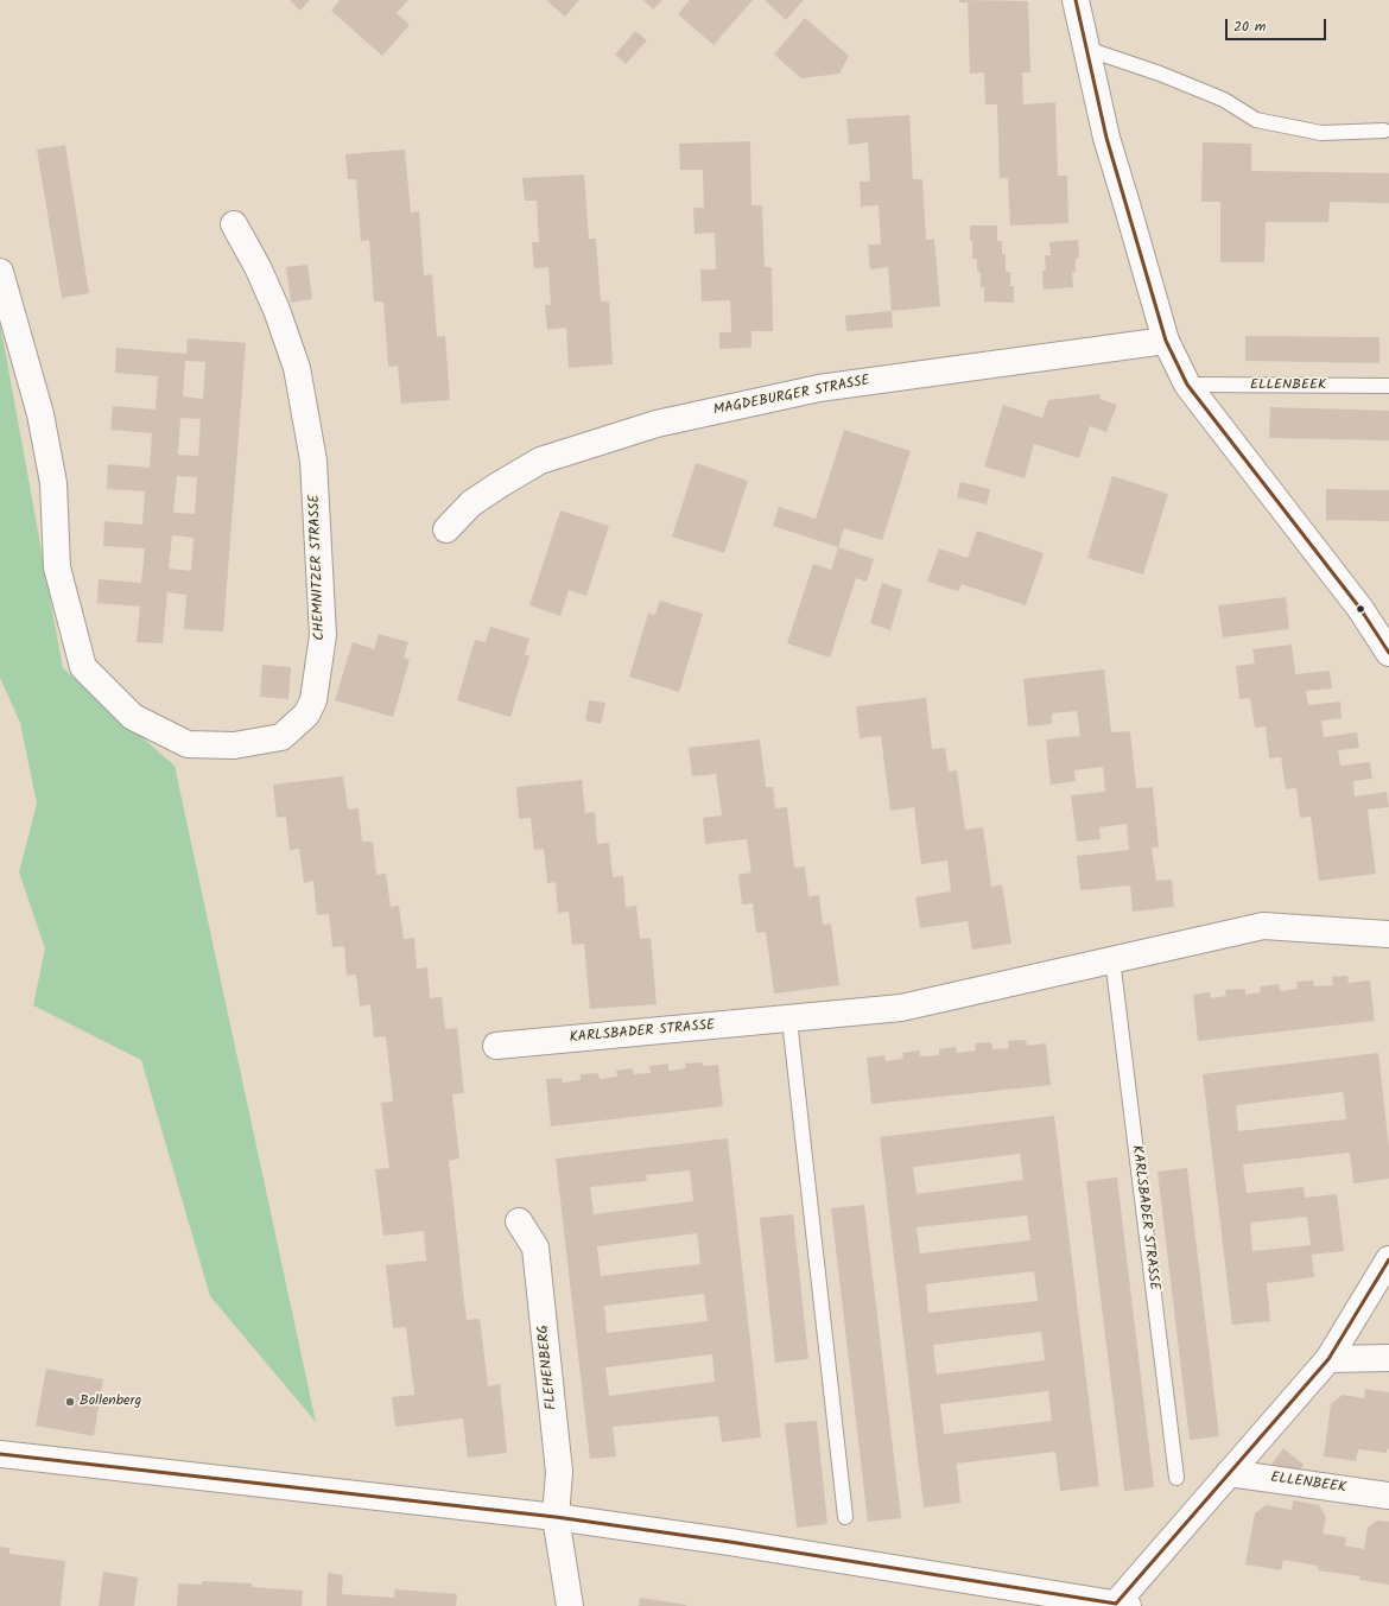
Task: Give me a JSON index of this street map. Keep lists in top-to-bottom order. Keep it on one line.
{"streets":{"street":["ELLENBEEK","MAGDEBURGER STRASSE","CHEMNITZER STRASSE","KARLSBADER STRASSE","FLEHENBERG"]},"places":["Bollenberg"],"scale_bar":"20 m"}
